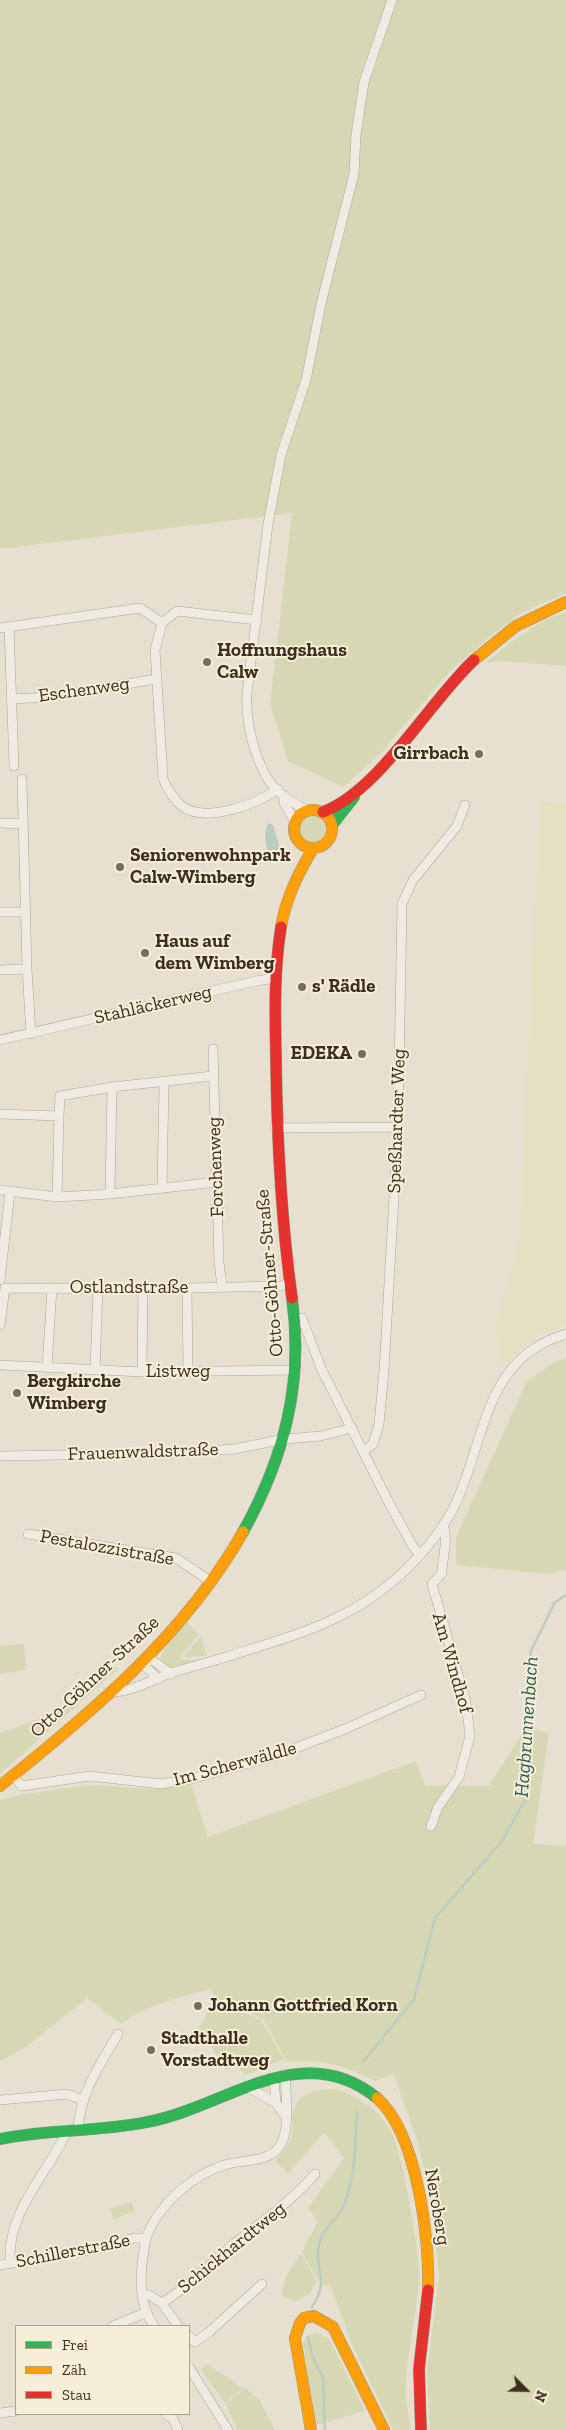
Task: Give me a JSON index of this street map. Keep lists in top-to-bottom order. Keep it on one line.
{"streets":{"street":["Eschenweg","Stahläckerweg","Speßhardter Weg","Forchenweg","Otto-Göhner-Straße","Ostlandstraße","Listweg","Frauenwaldstraße","Pestalozzistraße","Am Windhof","Im Scherwäldle","Neroberg","Schickhardtweg","Schillerstraße"]},"crossings":[["Stahläckerweg","Otto-Göhner-Straße"],["Forchenweg","Ostlandstraße"],["Otto-Göhner-Straße","Ostlandstraße"],["Otto-Göhner-Straße","Listweg"],["Otto-Göhner-Straße","Frauenwaldstraße"],["Otto-Göhner-Straße","Pestalozzistraße"],["Otto-Göhner-Straße","Am Windhof"],["Otto-Göhner-Straße","Im Scherwäldle"]],"water":["Hagbrunnenbach"],"places":["Hoffnungshaus Calw","Girrbach","Seniorenwohnpark Calw-Wimberg","Haus auf dem Wimberg","s' Rädle","EDEKA","Bergkirche Wimberg","Johann Gottfried Korn","Stadthalle Vorstadtweg"],"legend":["Frei","Zäh","Stau"],"north":"bottom right"}
